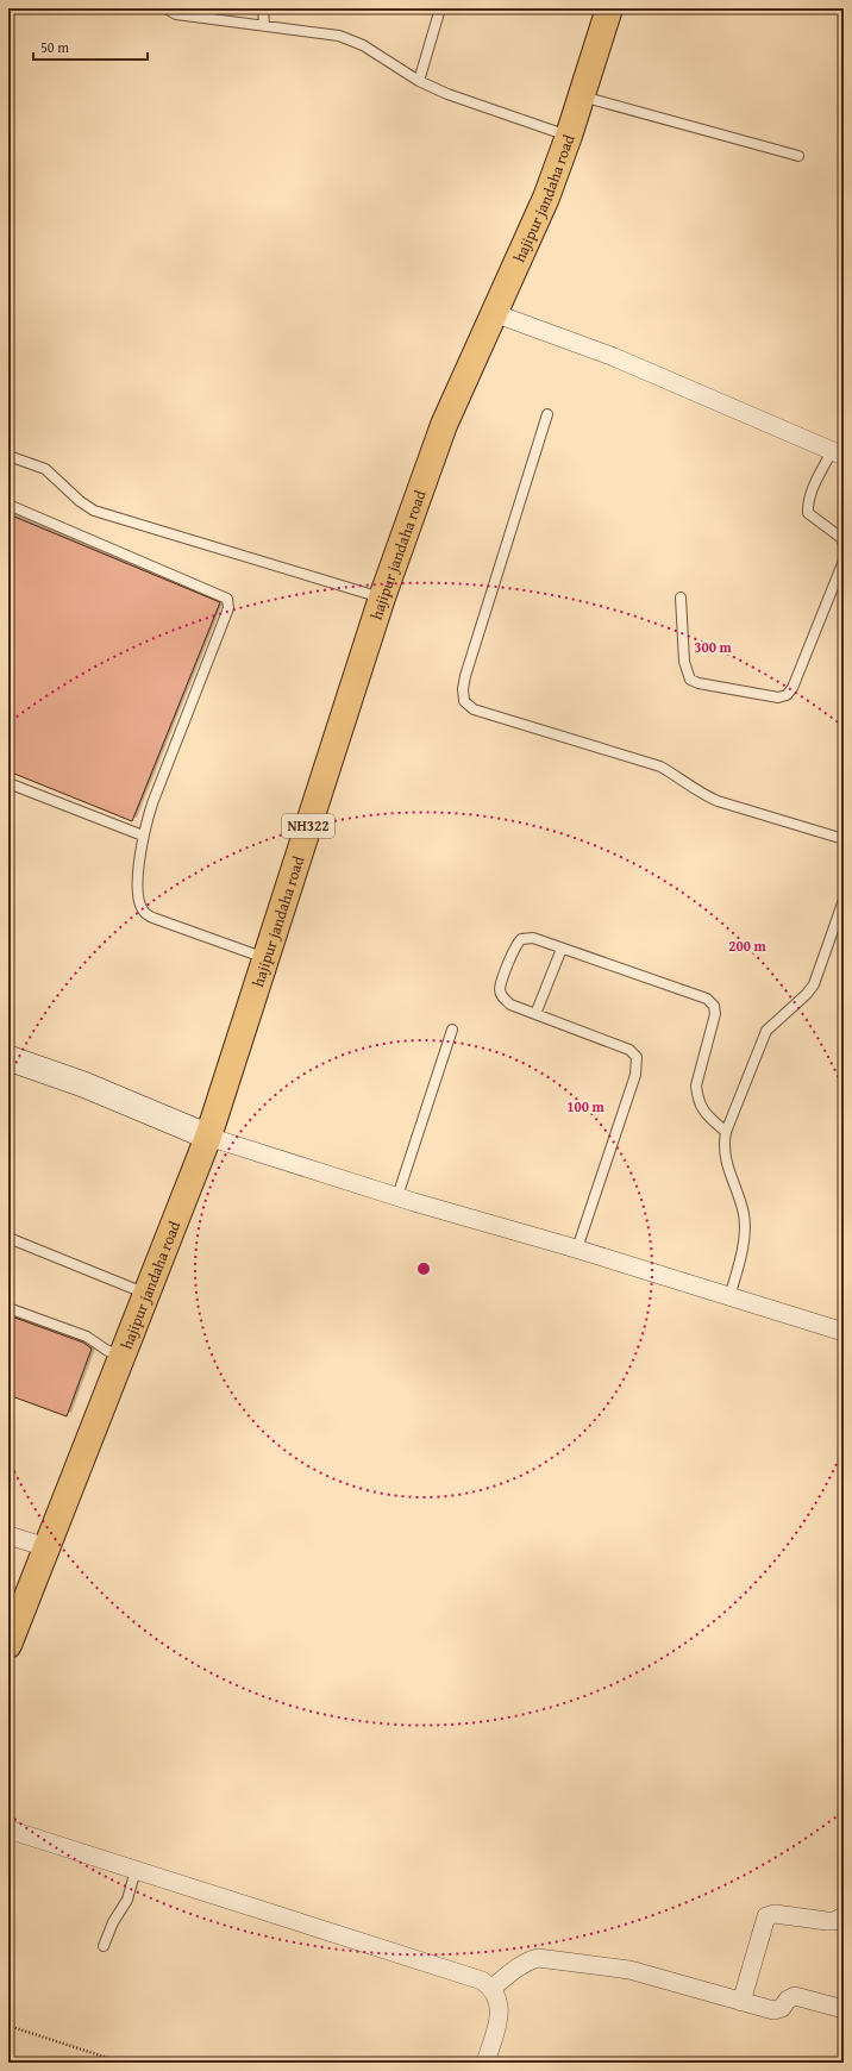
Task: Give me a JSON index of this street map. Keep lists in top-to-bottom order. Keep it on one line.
{"streets":{"highway":["hajipur jandaha road","NH322"]},"scale_bar":"50 m","rings":["300 m","200 m","100 m"]}
